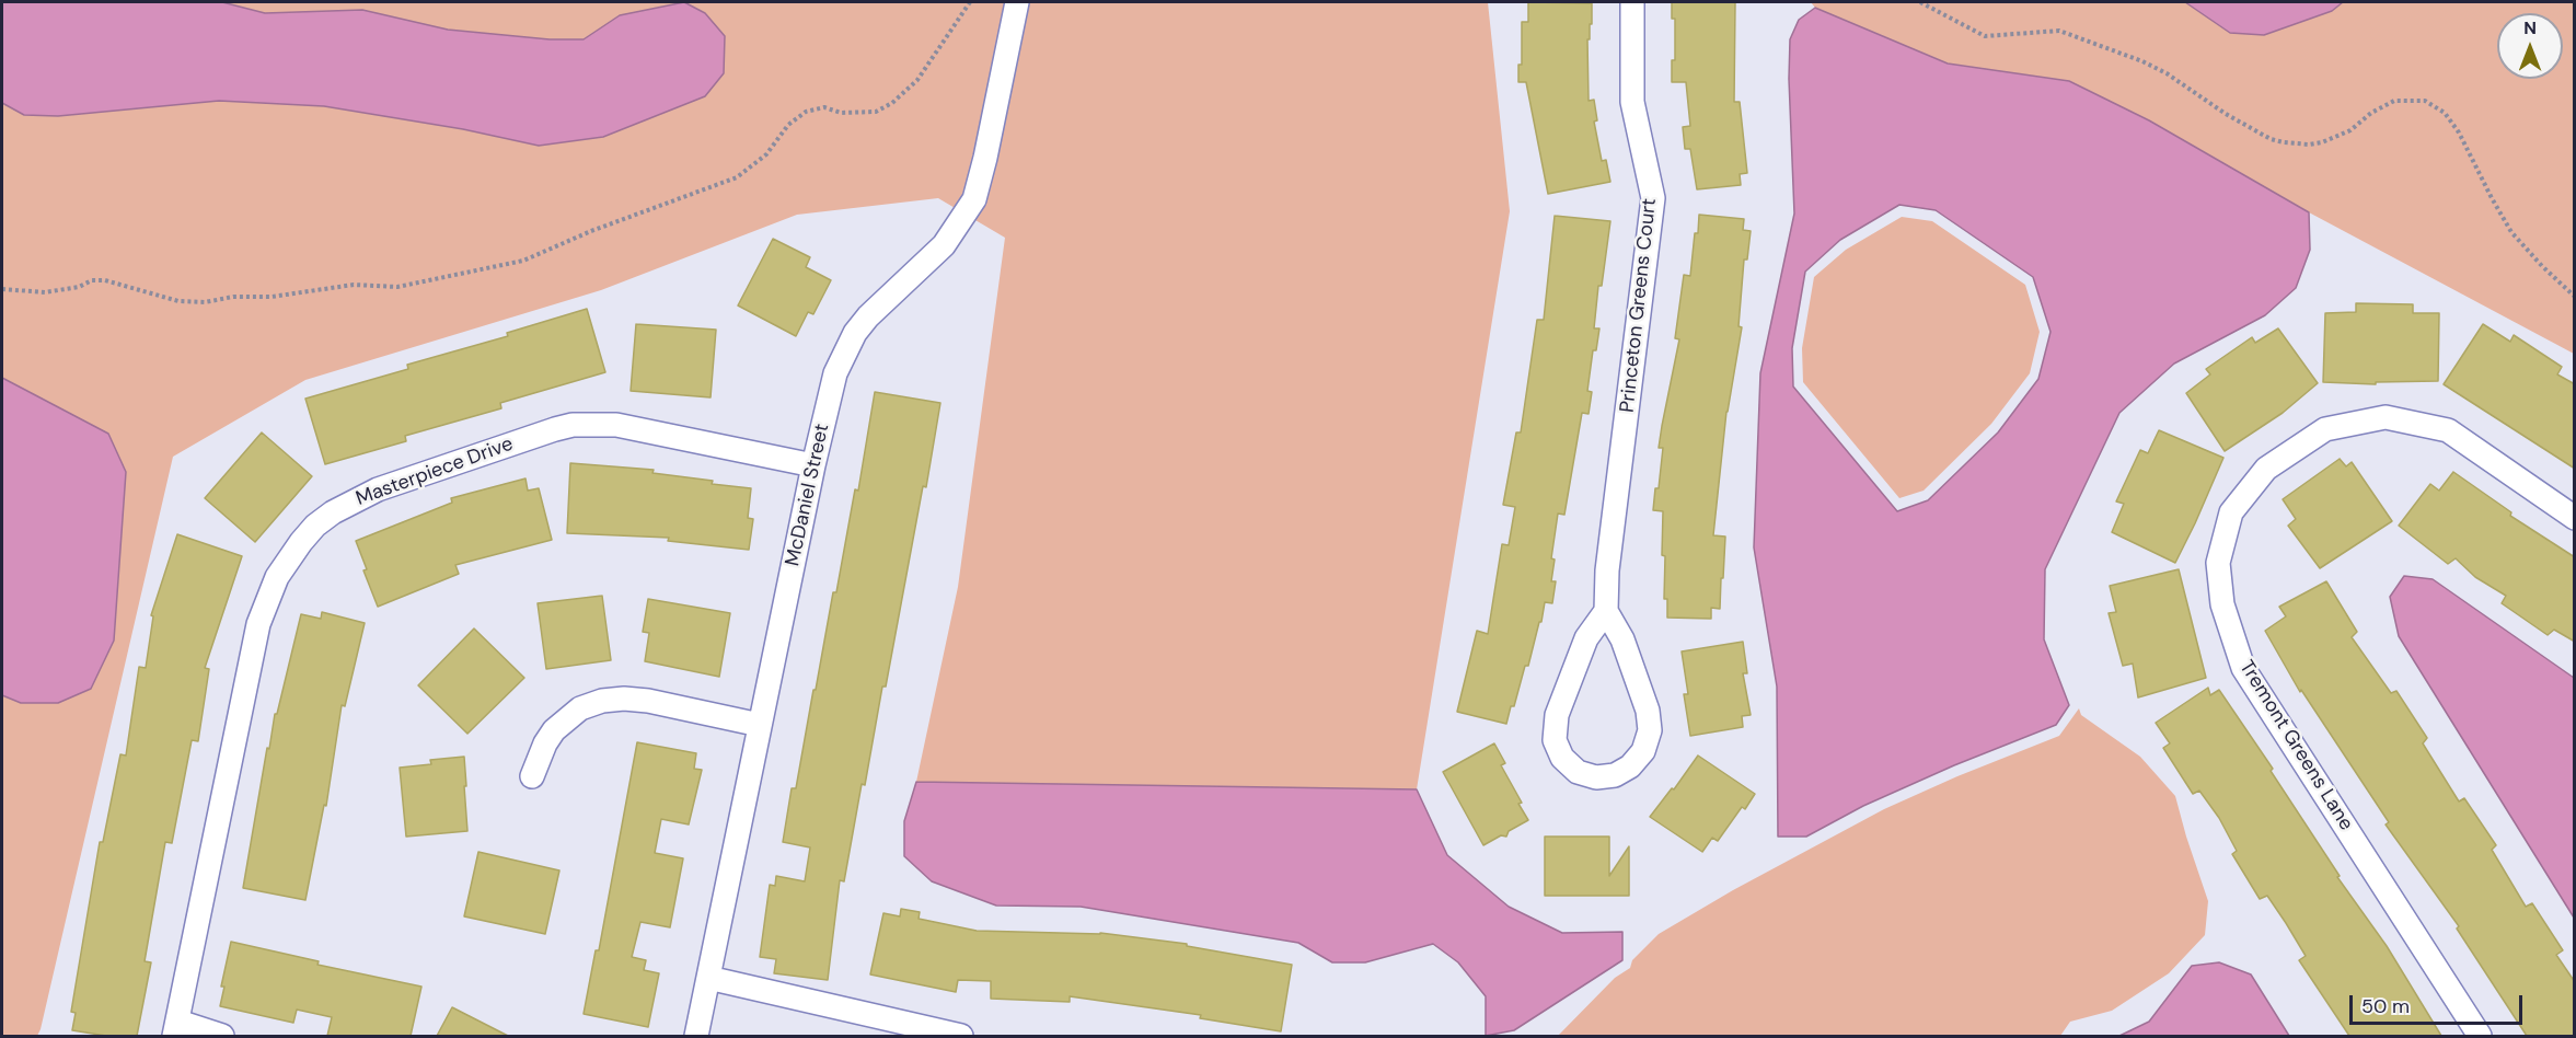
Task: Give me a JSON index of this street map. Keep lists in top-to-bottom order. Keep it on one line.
{"streets":{"street":["Princeton Greens Court","Masterpiece Drive","McDaniel Street","Tremont Greens Lane"]},"crossings":[["Masterpiece Drive","McDaniel Street"]],"scale_bar":"50 m","north":"top"}
